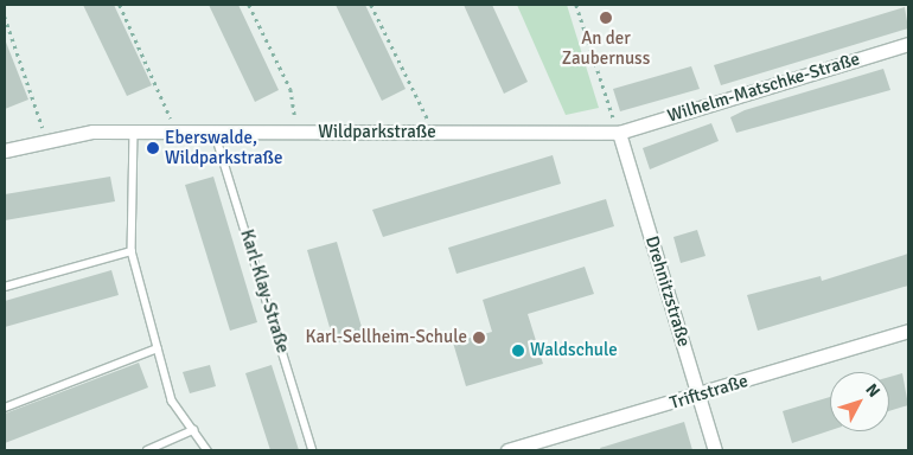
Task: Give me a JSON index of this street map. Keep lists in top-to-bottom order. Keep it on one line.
{"streets":{"street":["Wilhelm-Matschke-Straße","Wildparkstraße","Drehnitzstraße","Triftstraße"],"lane":["Karl-Klay-Straße"]},"crossings":[["Wilhelm-Matschke-Straße","Wildparkstraße"],["Wilhelm-Matschke-Straße","Drehnitzstraße"],["Wildparkstraße","Karl-Klay-Straße"],["Wildparkstraße","Drehnitzstraße"],["Drehnitzstraße","Triftstraße"]],"places":["An der Zaubernuss","Eberswalde, Wildparkstraße","Karl-Sellheim-Schule","Waldschule"],"north":"top right"}
